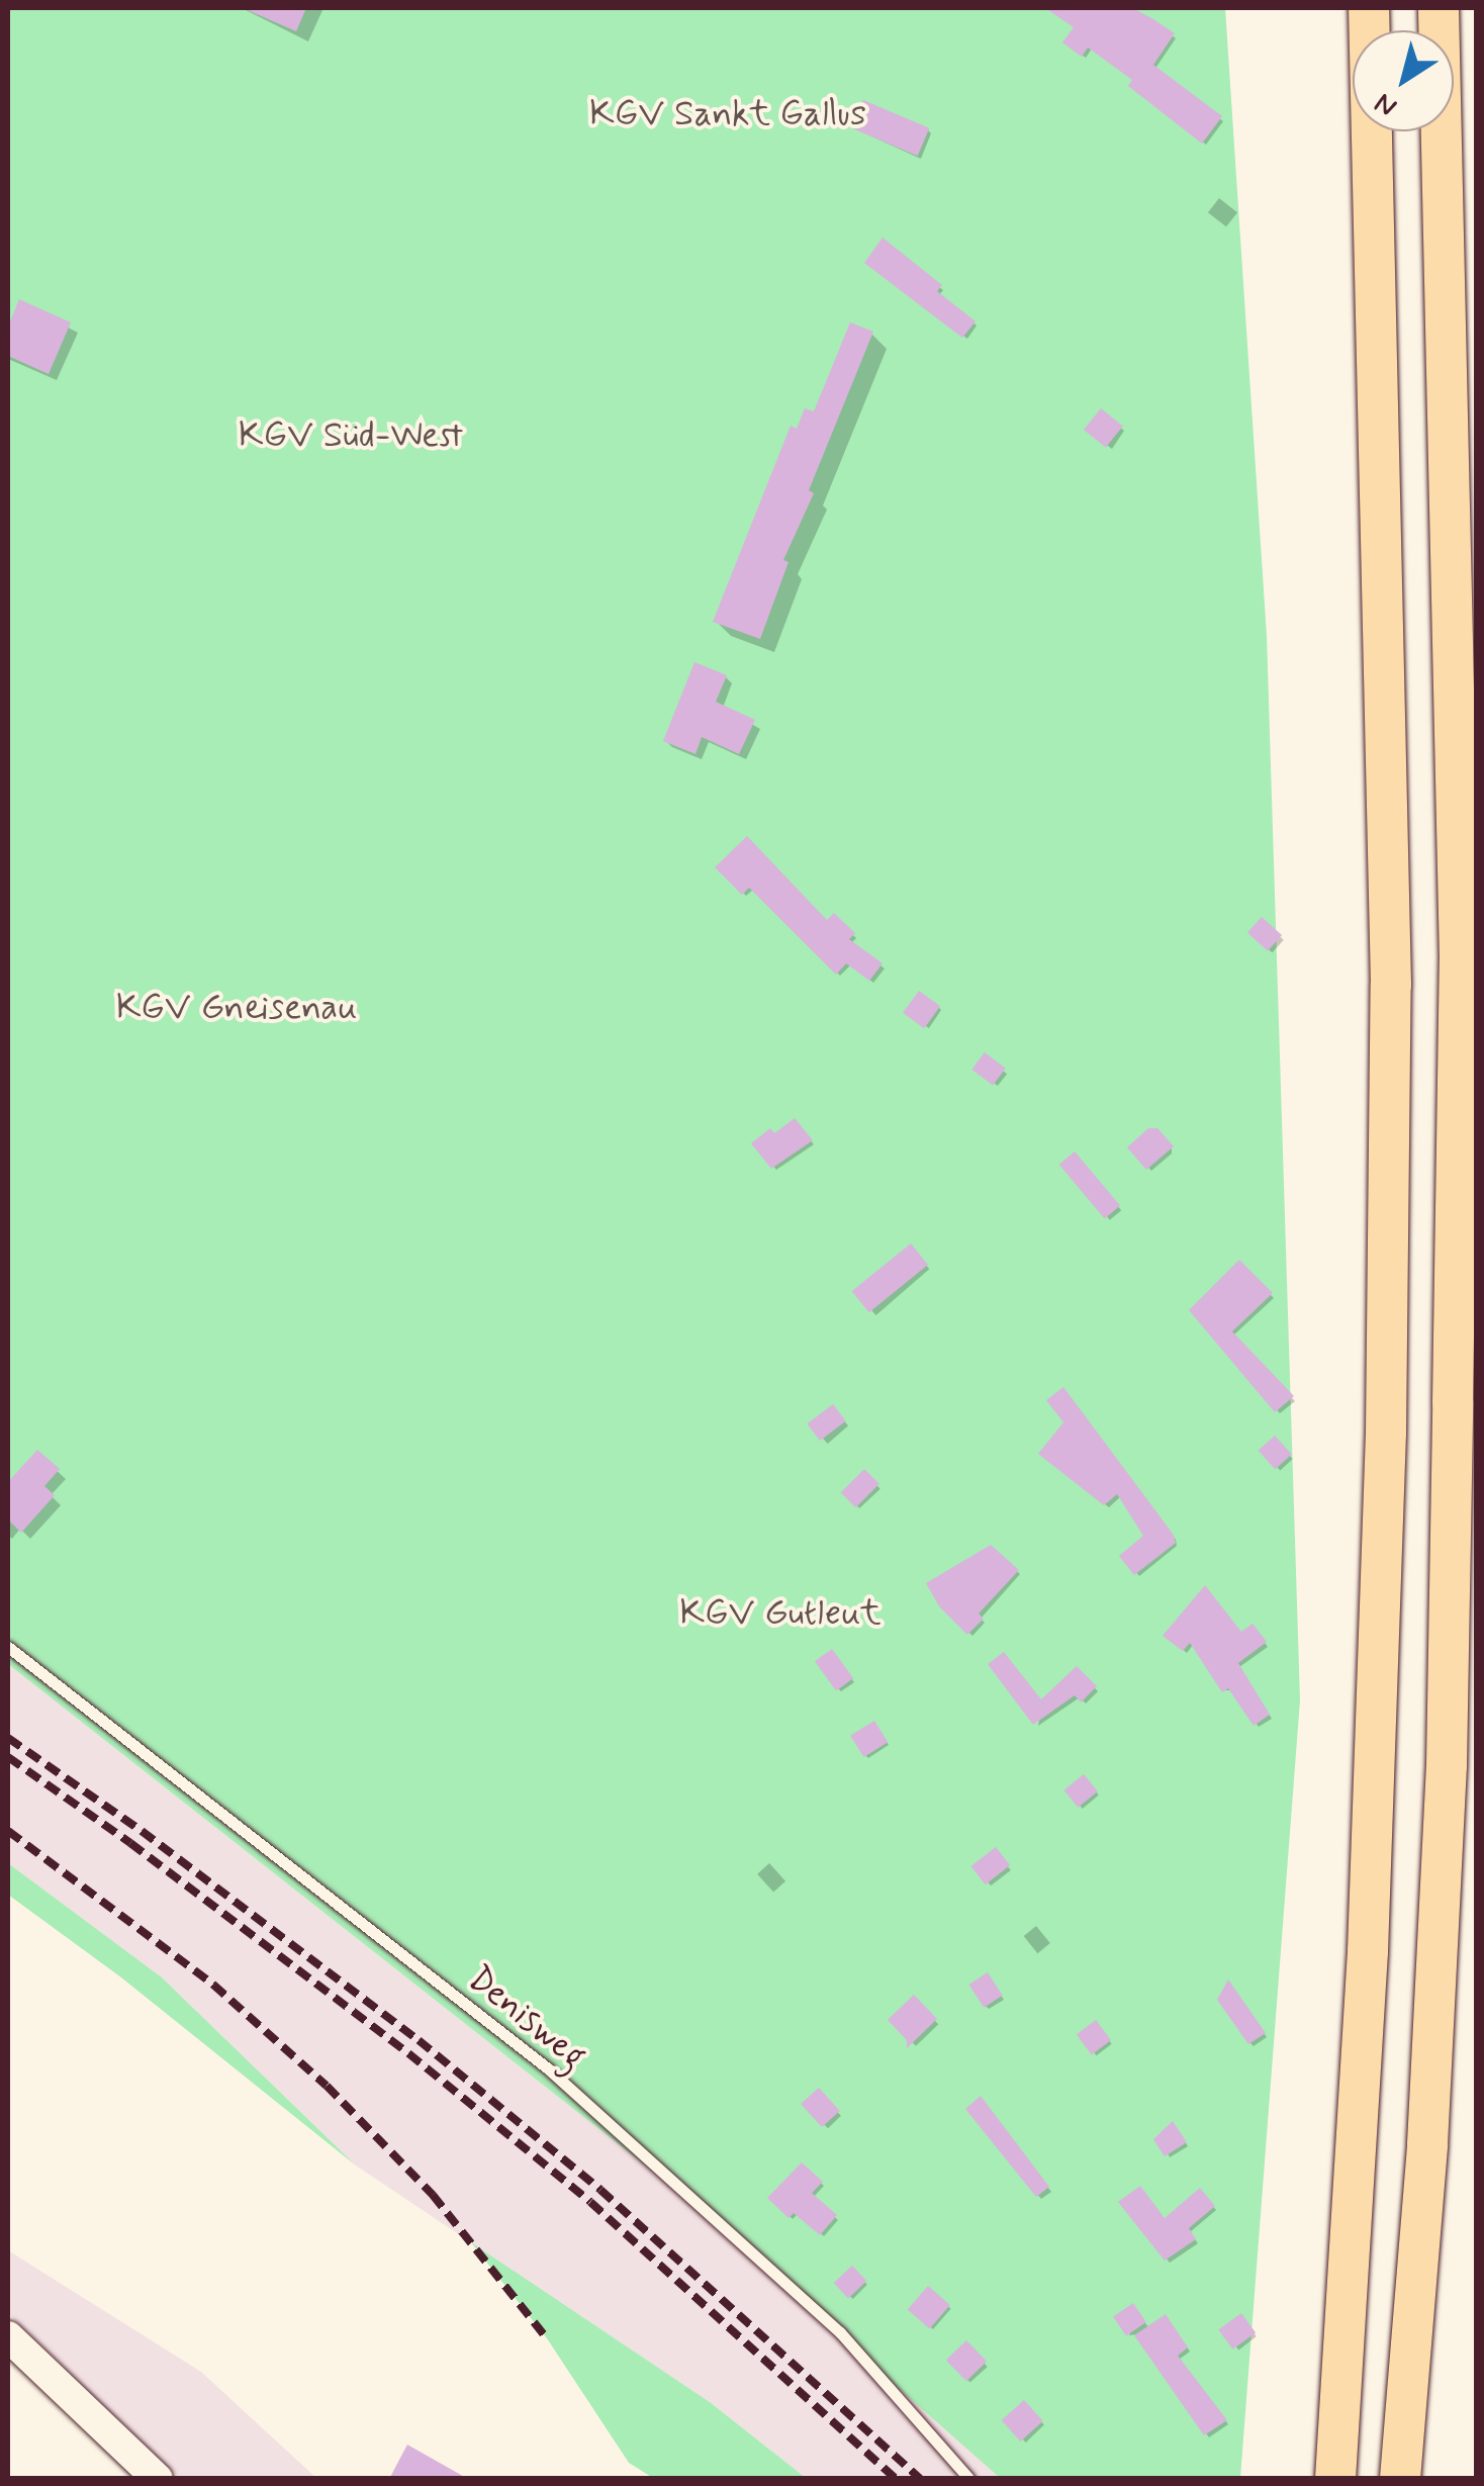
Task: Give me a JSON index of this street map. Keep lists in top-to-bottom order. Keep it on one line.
{"streets":{"lane":["Denisweg"]},"parks":["KGV Sankt Gallus","KGV Süd-West","KGV Gneisenau","KGV Gutleut"],"north":"bottom left"}
